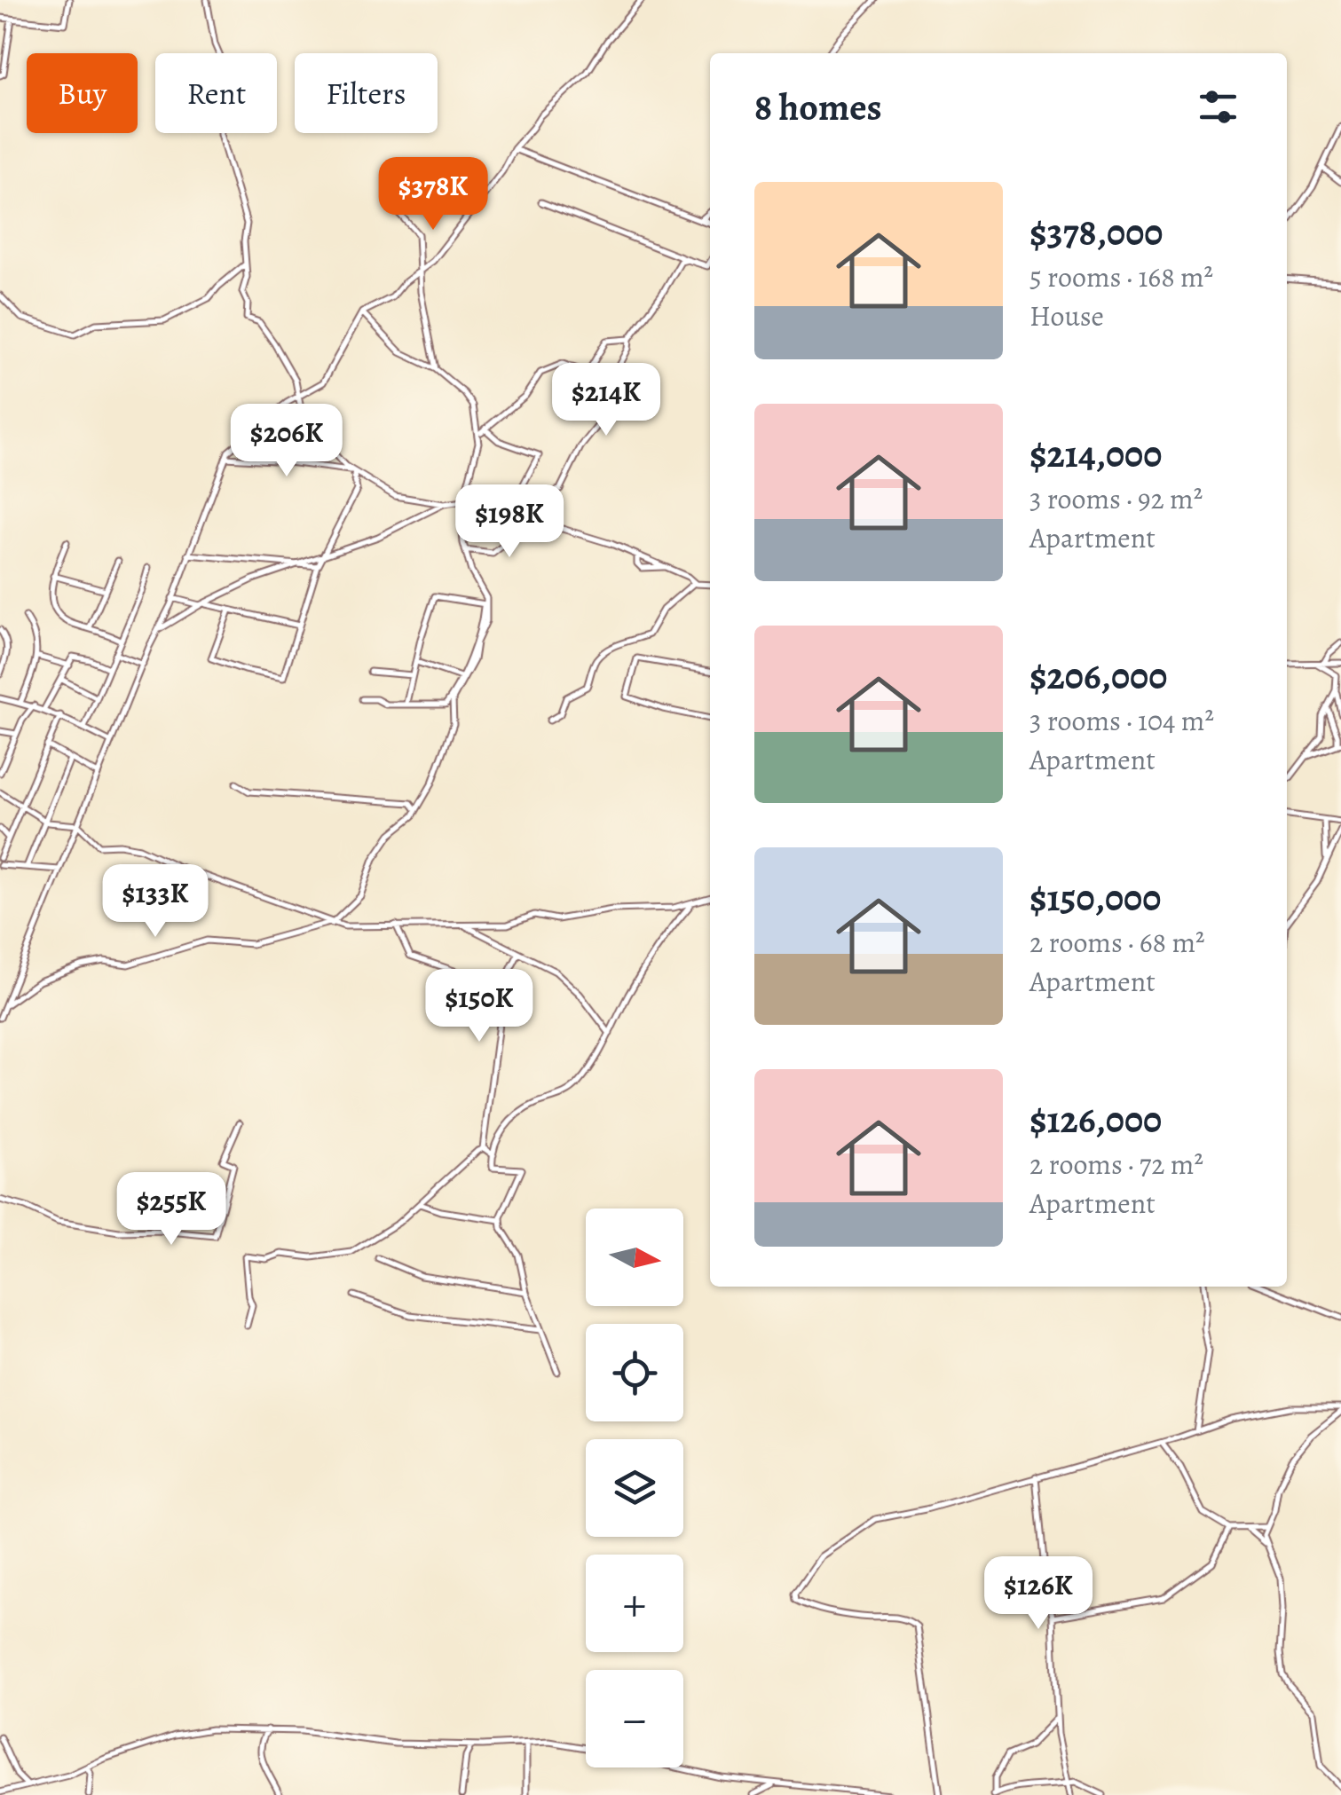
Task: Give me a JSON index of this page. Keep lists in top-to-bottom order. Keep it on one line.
{"north":"right","page":{"chip":["Buy","Rent","Filters"],"heading":"8 homes","price":["$378K","$214K","$206K","$198K","$133K","$150K","$255K","$126K"],"list":[{"name":"$378,000","note":"5 rooms · 168 m² · House"},{"name":"$214,000","note":"3 rooms · 92 m² · Apartment"},{"name":"$206,000","note":"3 rooms · 104 m² · Apartment"},{"name":"$150,000","note":"2 rooms · 68 m² · Apartment"},{"name":"$126,000","note":"2 rooms · 72 m² · Apartment"}],"map_buttons":["+","−"]}}
